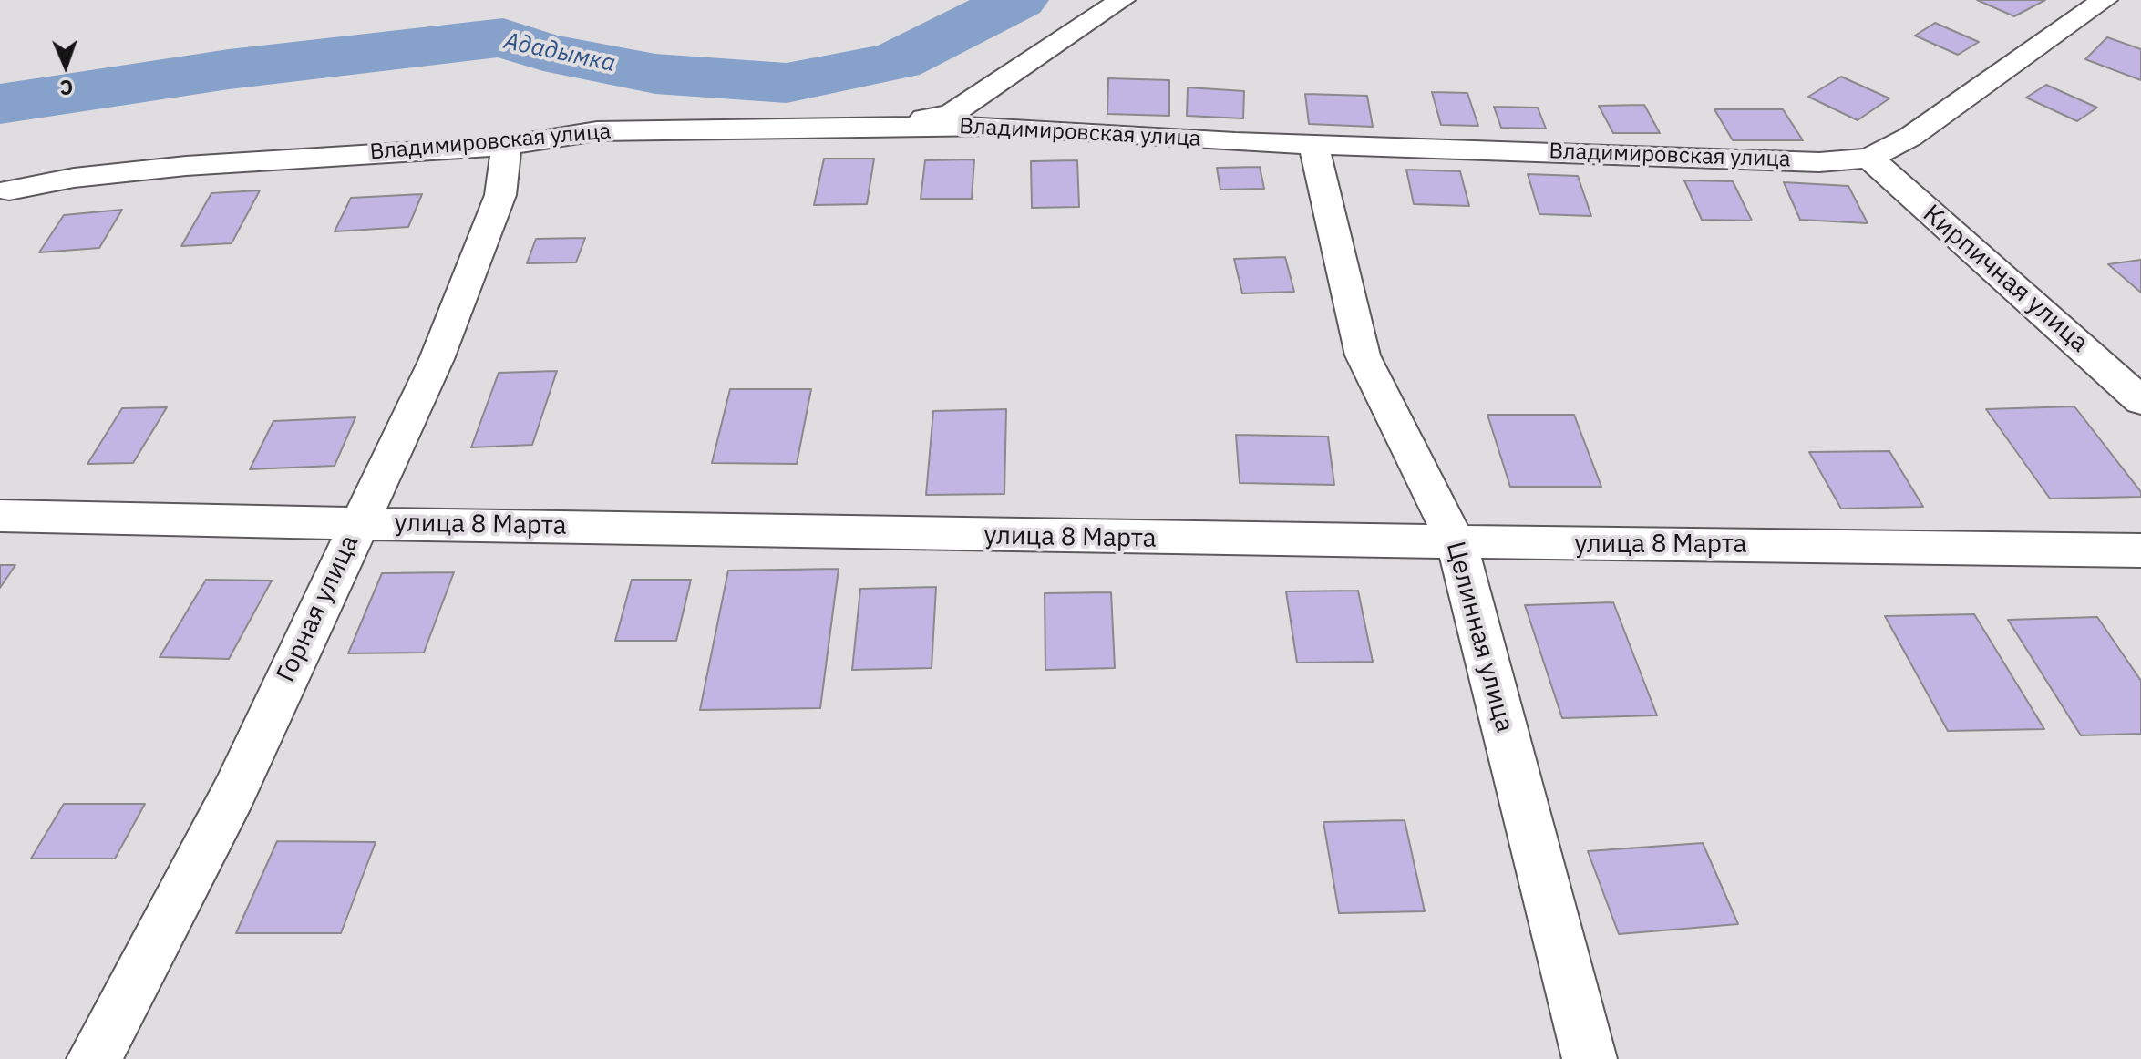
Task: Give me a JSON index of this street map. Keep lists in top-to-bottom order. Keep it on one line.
{"streets":{"street":["Владимировская улица","Кирпичная улица","улица 8 Марта","Горная улица","Целинная улица"]},"crossings":[["Владимировская улица","Кирпичная улица"],["Владимировская улица","Горная улица"],["Владимировская улица","Целинная улица"],["улица 8 Марта","Горная улица"],["улица 8 Марта","Целинная улица"]],"water":["Ададымка"],"north":"bottom"}
